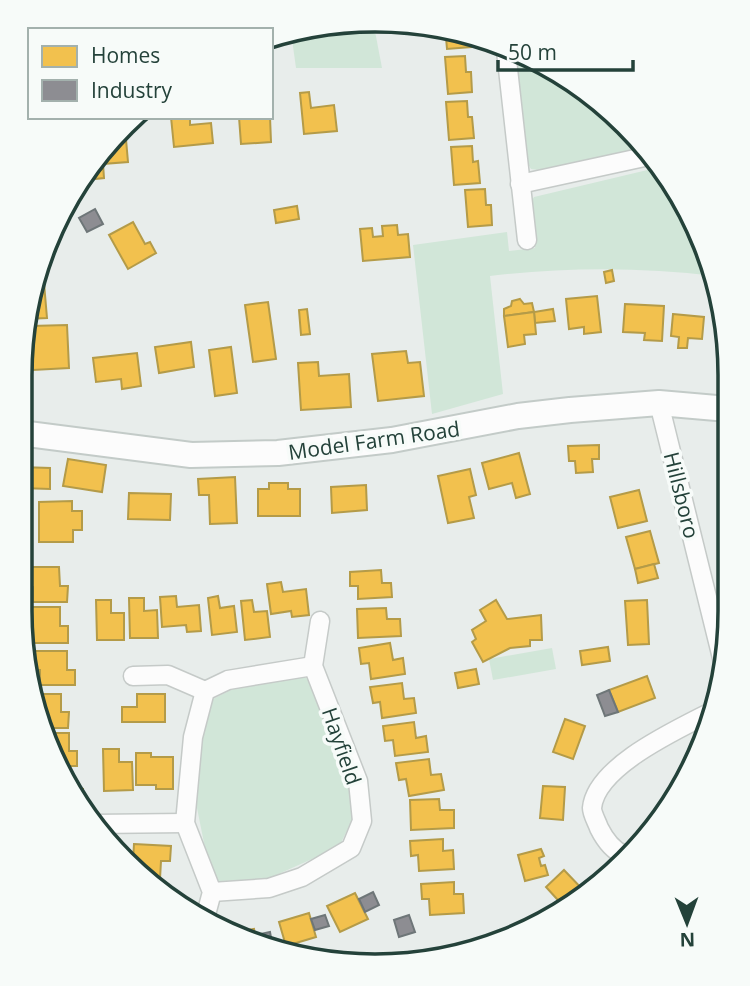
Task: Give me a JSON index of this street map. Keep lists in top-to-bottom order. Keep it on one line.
{"streets":{"main road":["Model Farm Road"],"street":["Hillsboro","Hayfield"]},"crossings":[["Model Farm Road","Hillsboro"]],"legend":["Homes","Industry"],"scale_bar":"50 m","north":"bottom"}
